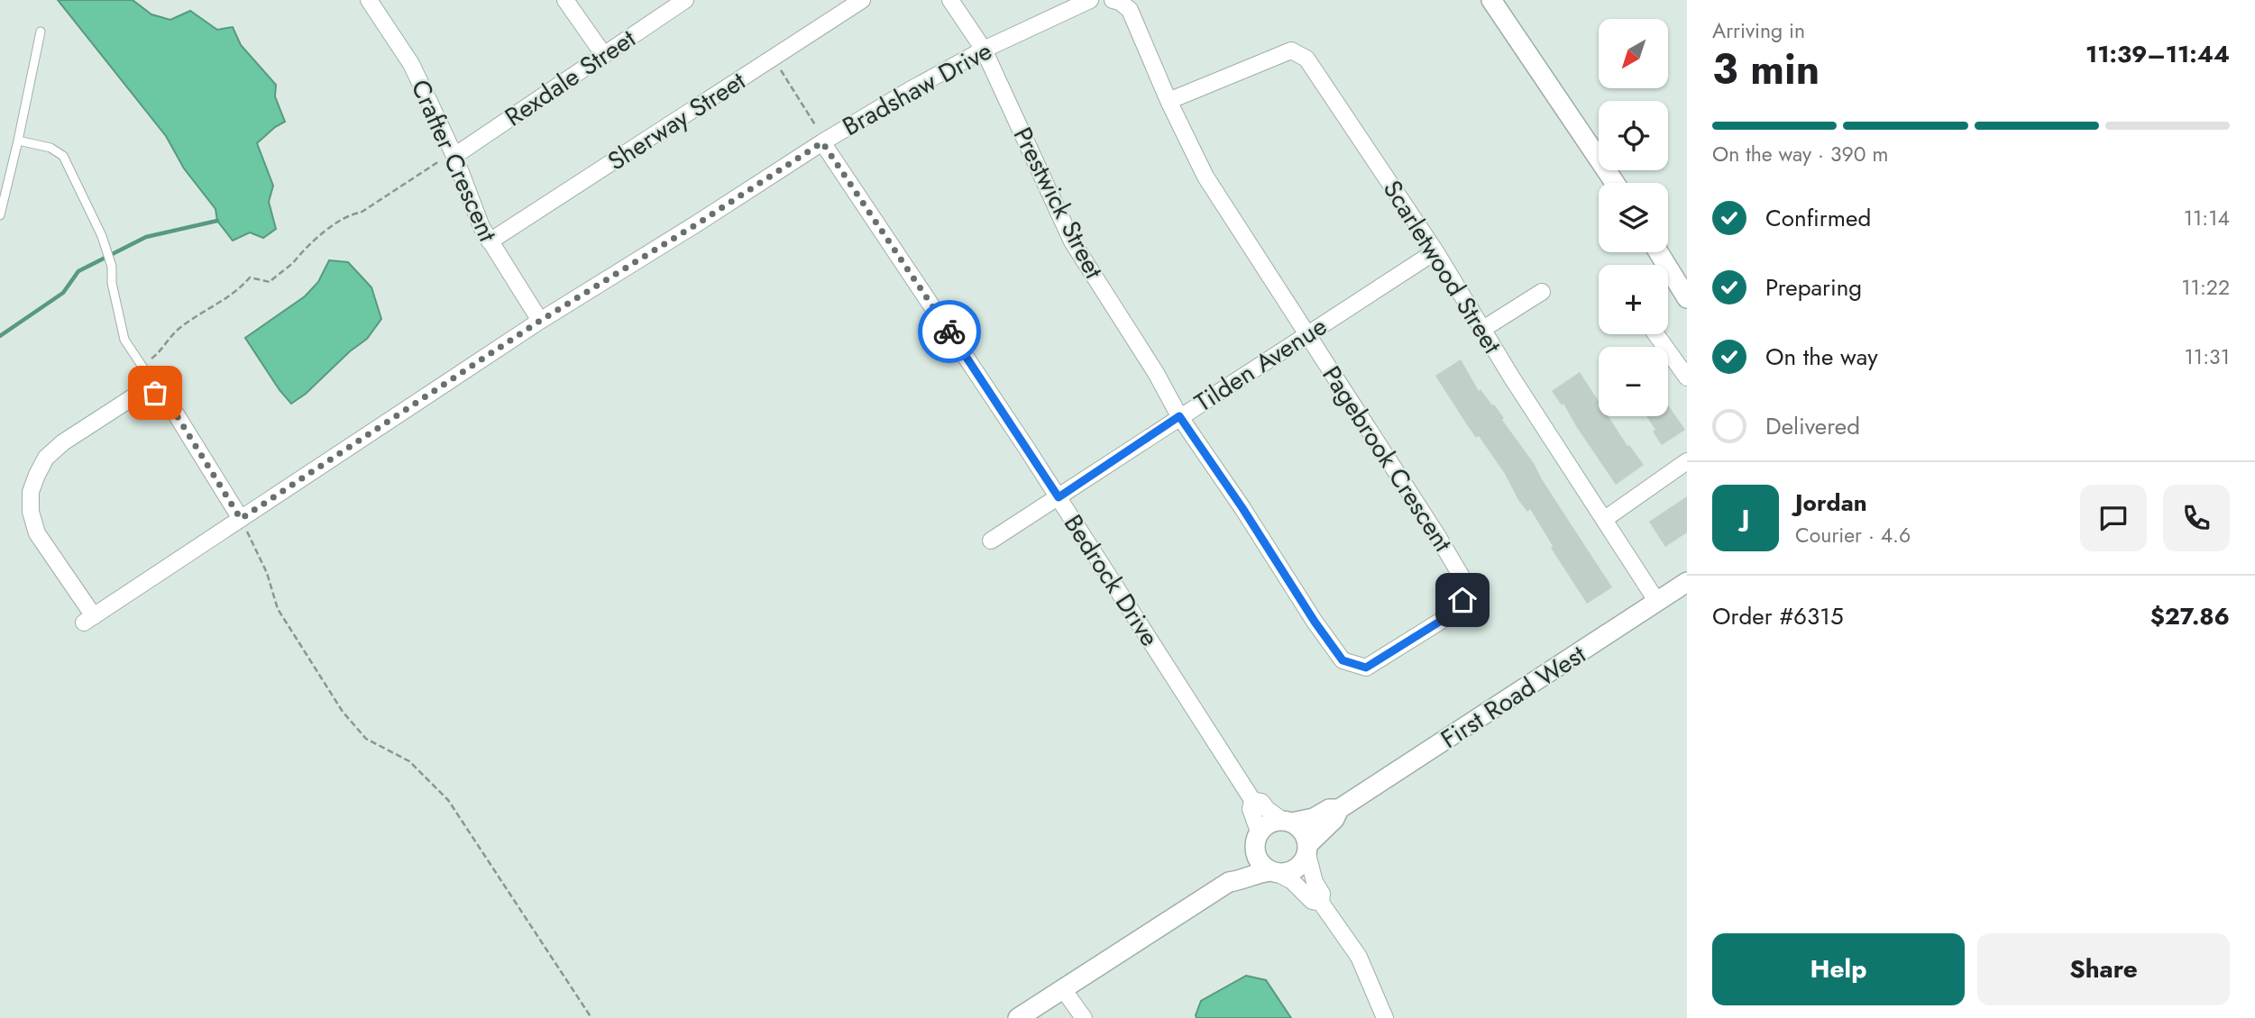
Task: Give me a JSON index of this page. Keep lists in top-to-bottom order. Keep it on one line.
{"streets":{"street":["Rexdale Street","Bradshaw Drive","Sherway Street","Crafter Crescent","Prestwick Street","Scarletwood Street","Tilden Avenue","Pagebrook Crescent","Bedrock Drive","First Road West"]},"crossings":[["Rexdale Street","Crafter Crescent"],["Bradshaw Drive","Crafter Crescent"],["Bradshaw Drive","Prestwick Street"],["Bradshaw Drive","Bedrock Drive"],["Sherway Street","Crafter Crescent"],["Prestwick Street","Tilden Avenue"],["Prestwick Street","Pagebrook Crescent"],["Scarletwood Street","Tilden Avenue"],["Scarletwood Street","First Road West"],["Tilden Avenue","Pagebrook Crescent"],["Tilden Avenue","Bedrock Drive"],["Bedrock Drive","First Road West"]],"north":"bottom left","page":{"heading":["3 min","Arriving in","11:39–11:44"],"panel":["Jordan","Courier · 4.6","Order #6315","$27.86"],"map_buttons":["+","−"],"bar":"On the way · 390 m","list":[["Confirmed","11:14"],["Preparing","11:22"],["On the way","11:31"],"Delivered"],"round":"J","buttons":["Help","Share"]}}
